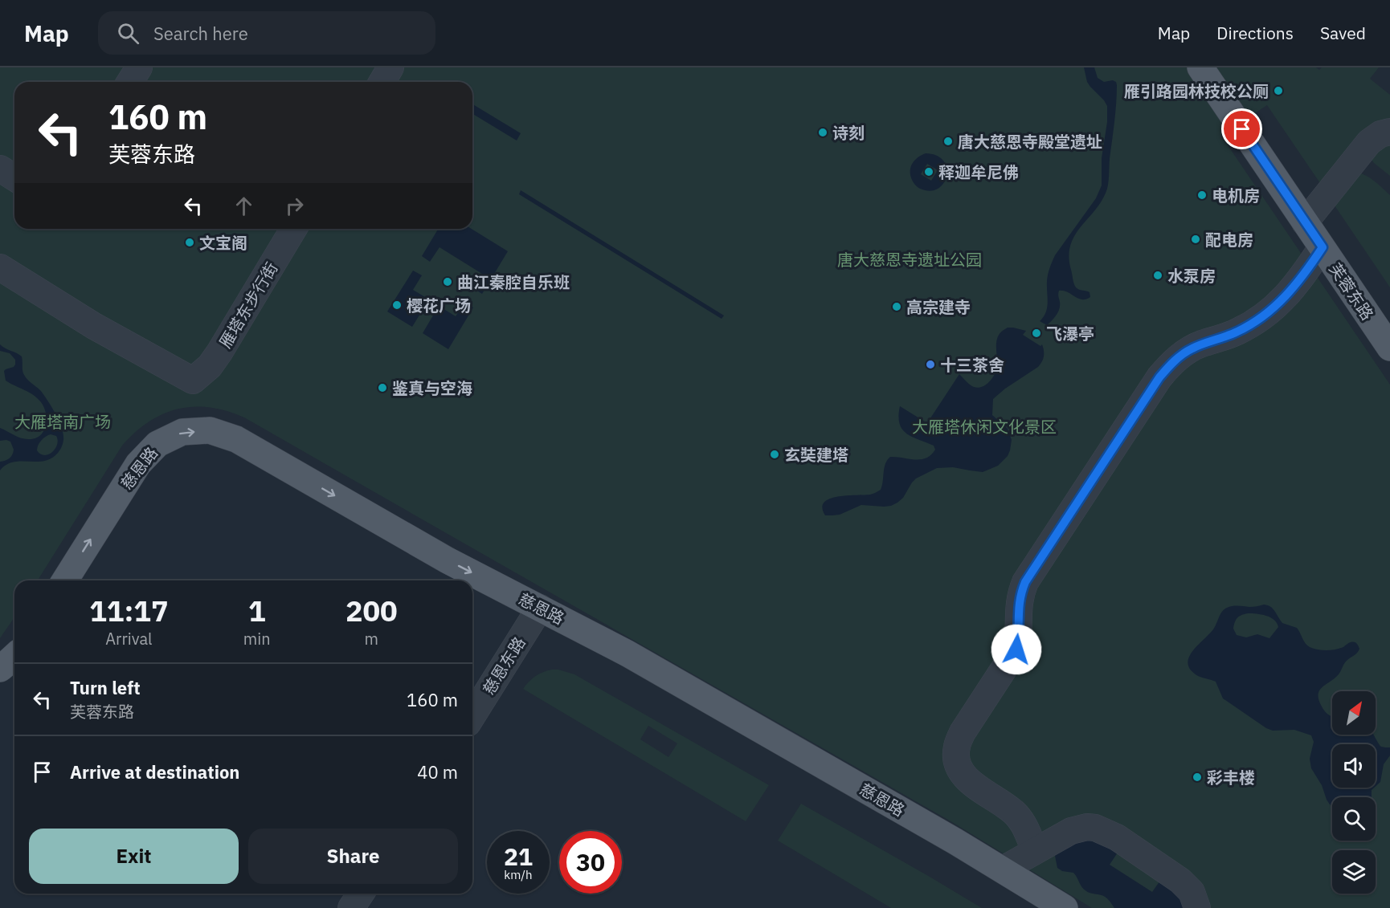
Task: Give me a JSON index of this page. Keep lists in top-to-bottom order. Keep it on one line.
{"streets":{"main road":["芙蓉东路","慈恩路"],"street":["雁塔东步行街","慈恩东路"]},"crossings":[["慈恩路","慈恩东路"]],"parks":["唐大慈恩寺遗址公园","大雁塔南广场","大雁塔休闲文化景区"],"places":["雁引路园林技校公厕","诗刻","唐大慈恩寺殿堂遗址","释迦牟尼佛","电机房","配电房","文宝阁","水泵房","曲江秦腔自乐班","樱花广场","高宗建寺","飞瀑亭","十三茶舍","鉴真与空海","玄奘建塔","彩丰楼"],"north":"top right","page":{"header":"Map","search":"Search here","nav":["Map","Directions","Saved"],"turn":["160 m","芙蓉东路"],"eta":["11:17","Arrival","1","min","200","m"],"list":[{"name":"Turn left","note":"芙蓉东路","value":"160 m"},{"name":"Arrive at destination","value":"40 m"}],"buttons":["Exit","Share"],"speed":"21 km/h","limit":"30"}}
